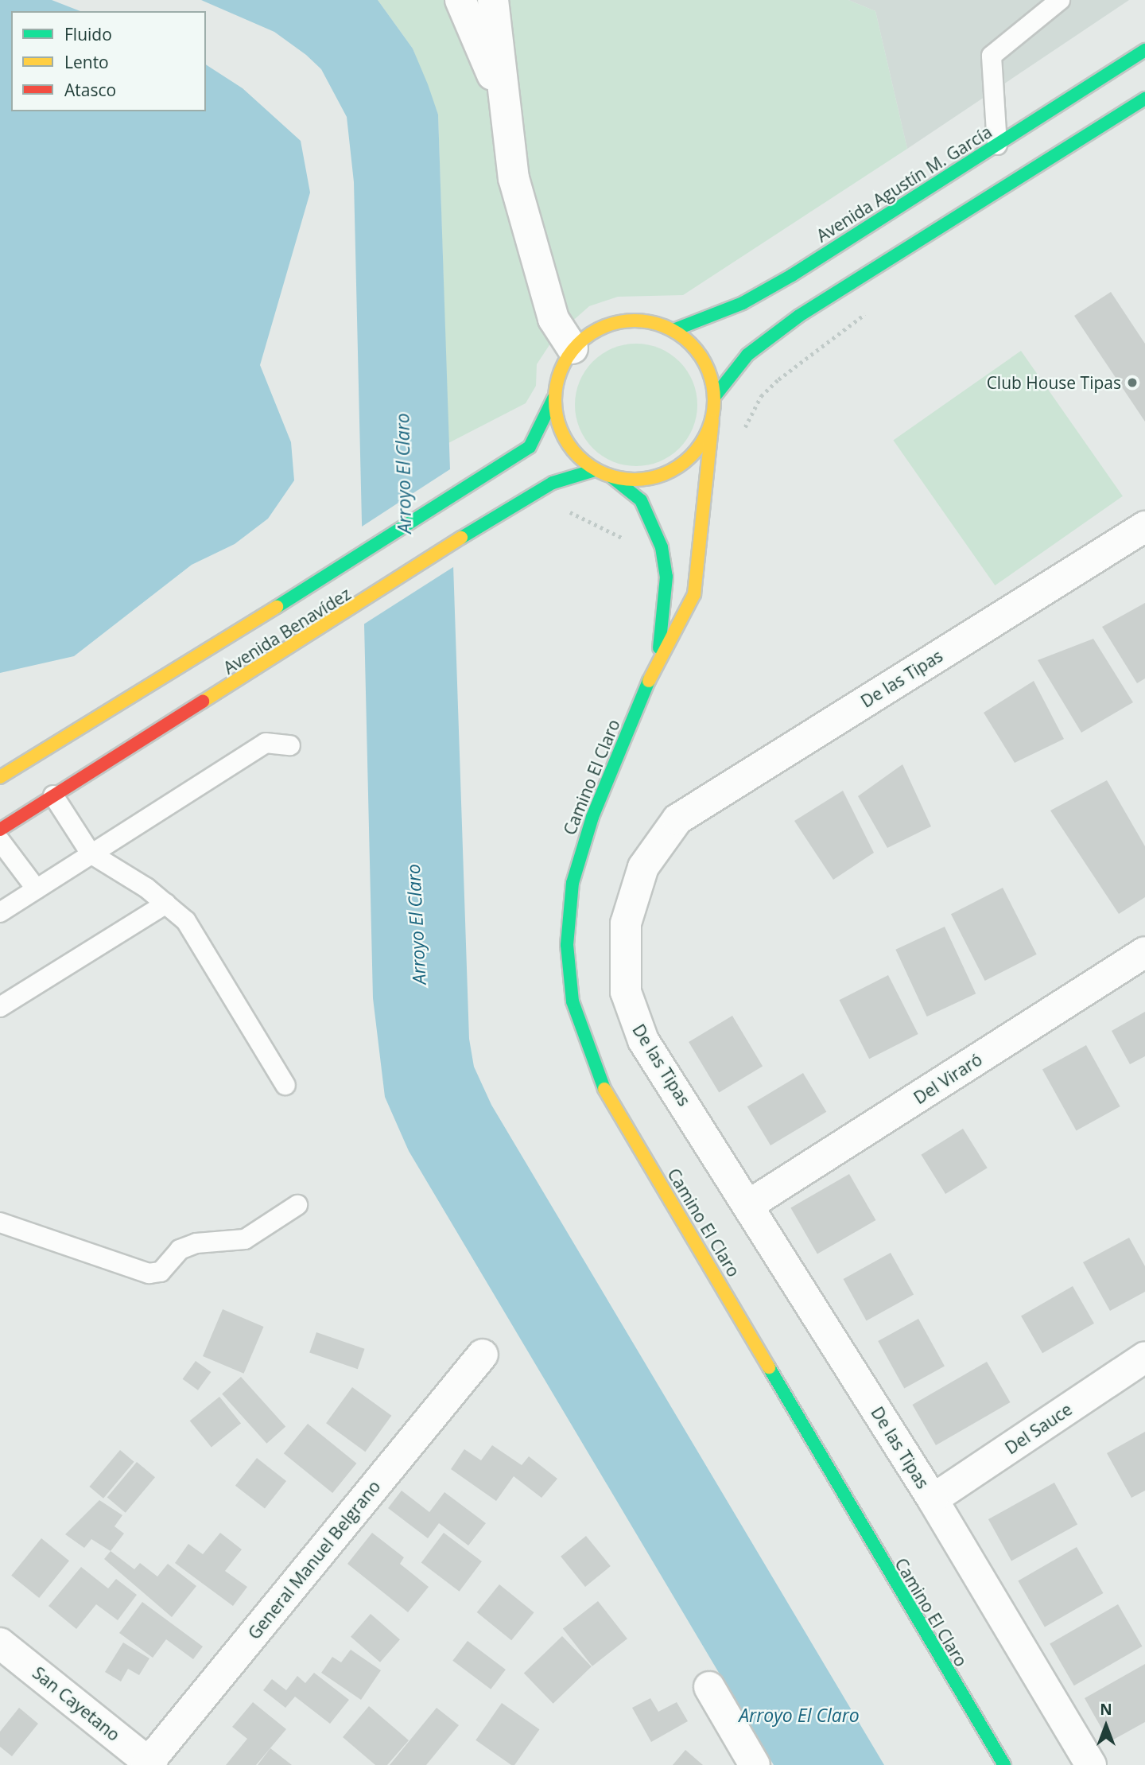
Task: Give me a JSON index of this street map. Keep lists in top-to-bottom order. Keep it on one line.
{"streets":{"main road":["Avenida Agustín M. García","Avenida Benavídez","Camino El Claro"],"street":["De las Tipas","Del Viraró","Del Sauce","General Manuel Belgrano","San Cayetano"]},"crossings":[["Avenida Agustín M. García","Avenida Benavídez"],["Avenida Agustín M. García","Camino El Claro"],["Avenida Benavídez","Camino El Claro"],["De las Tipas","Del Viraró"],["De las Tipas","Del Sauce"],["General Manuel Belgrano","San Cayetano"]],"water":["Arroyo El Claro"],"places":["Club House Tipas"],"legend":["Fluido","Lento","Atasco"],"north":"top"}
